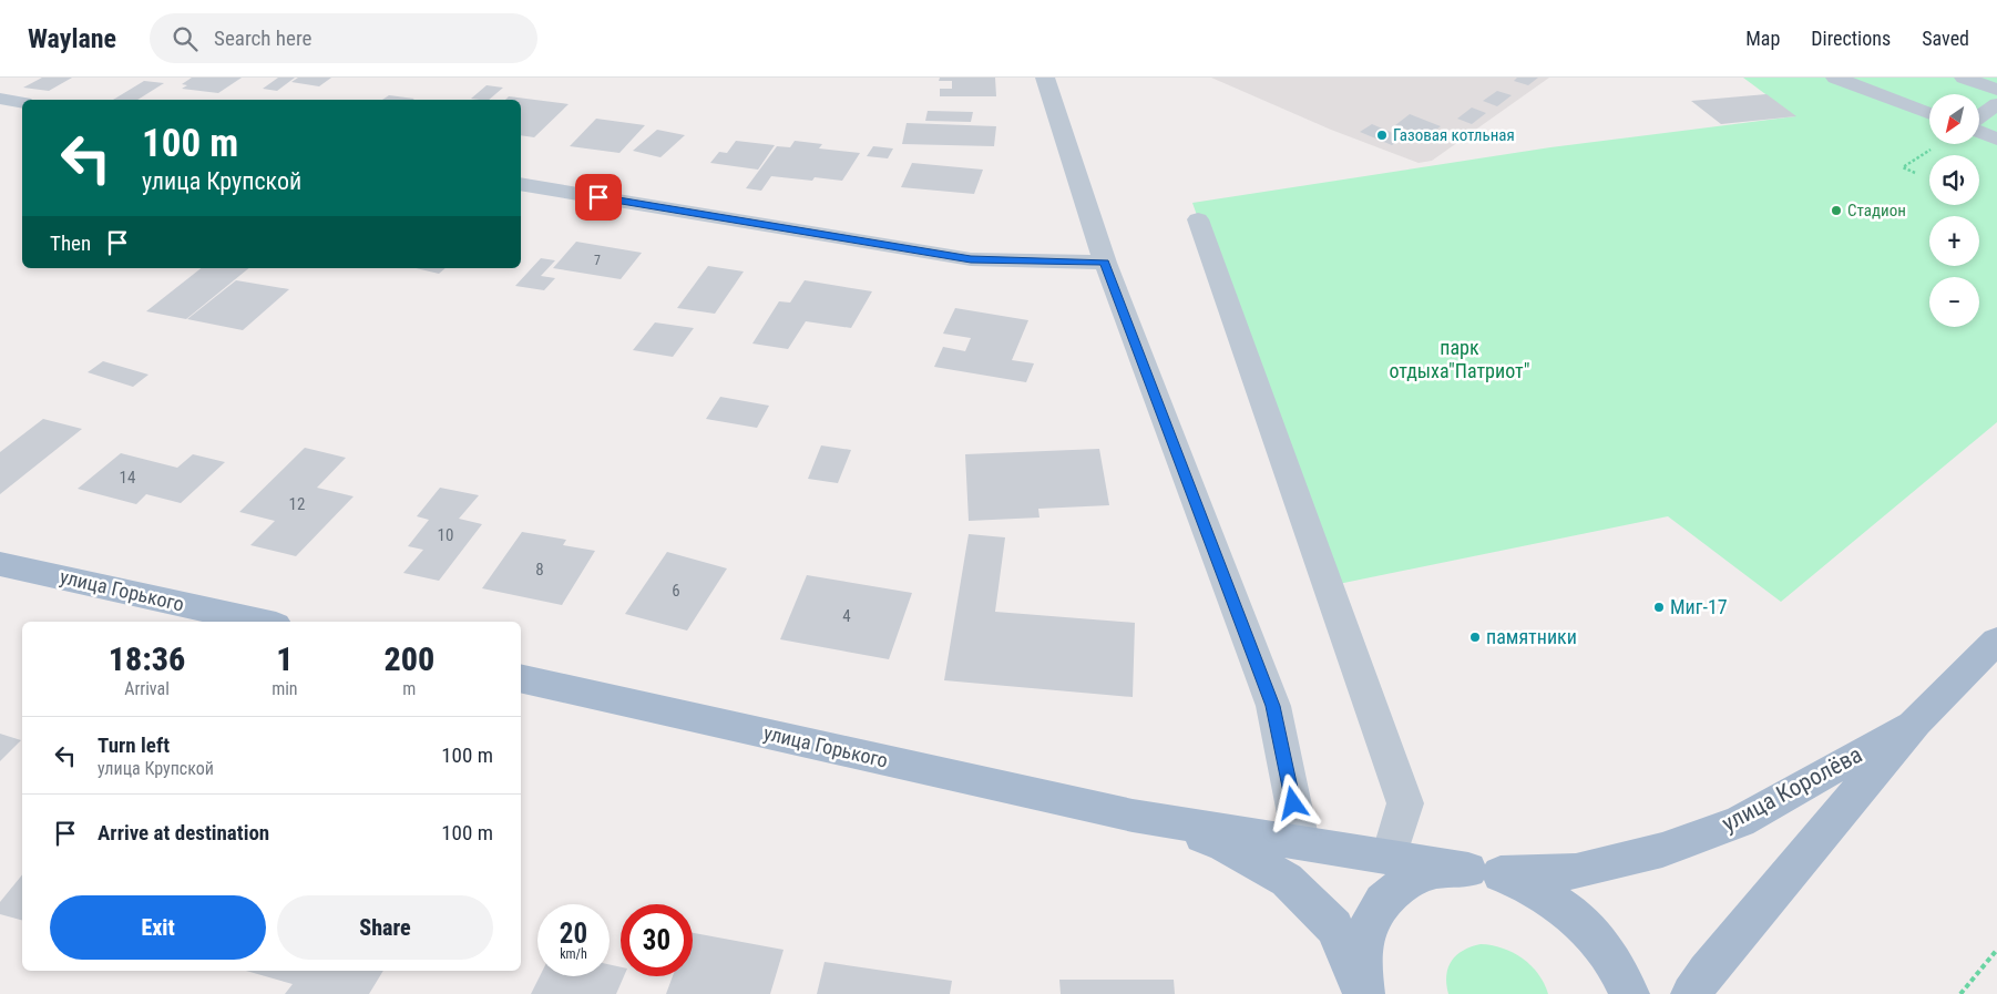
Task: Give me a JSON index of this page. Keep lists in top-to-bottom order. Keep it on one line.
{"streets":{"main road":["улица Горького","улица Королёва"]},"crossings":[["улица Горького","улица Королёва"]],"parks":["парк отдыха\"Патриот\""],"places":["Газовая котльная","Стадион","Миг-17","памятники"],"house_numbers":["7","14","12","10","8","6","4"],"north":"bottom left","page":{"header":"Waylane","search":"Search here","nav":["Map","Directions","Saved"],"map_buttons":["+","−"],"turn":["100 m","улица Крупской"],"then":"Then","eta":["18:36","Arrival","1","min","200","m"],"list":[{"name":"Turn left","note":"улица Крупской","value":"100 m"},{"name":"Arrive at destination","value":"100 m"}],"buttons":["Exit","Share"],"speed":"20 km/h","limit":"30"}}
